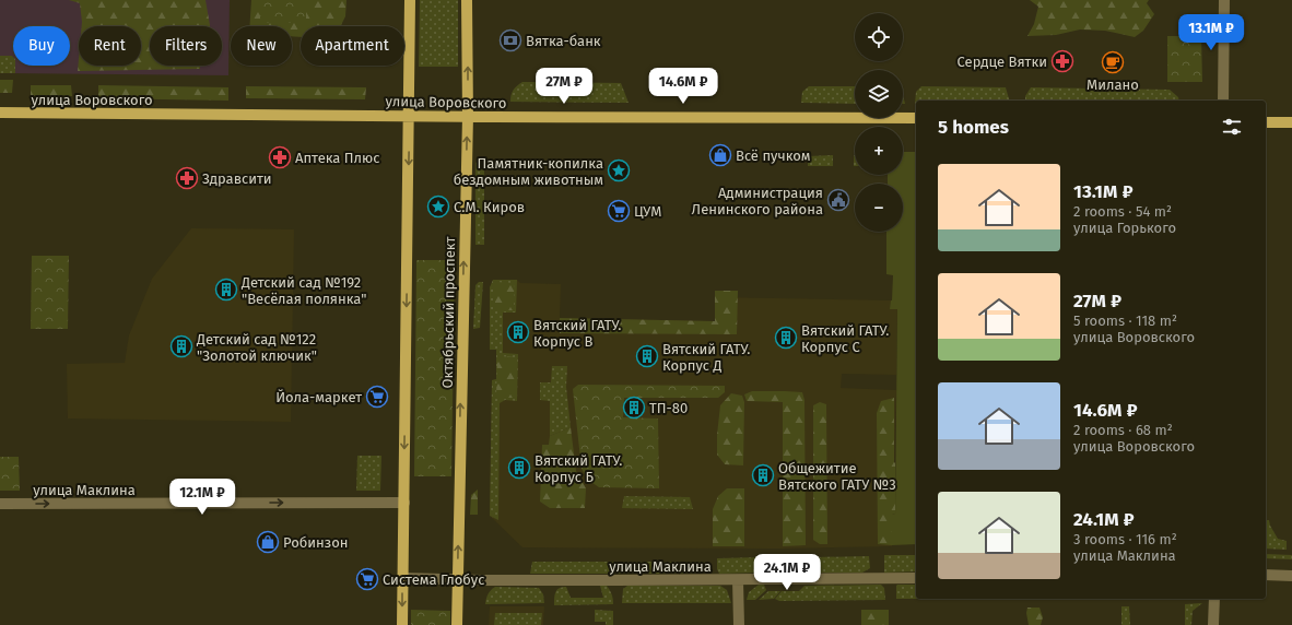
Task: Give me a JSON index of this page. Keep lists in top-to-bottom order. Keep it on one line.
{"streets":{"main road":["улица Воровского","Октябрьский проспект"],"street":["улица Маклина"]},"crossings":[["улица Воровского","Октябрьский проспект"],["Октябрьский проспект","улица Маклина"]],"one_way":["улица Маклина"],"places":{"bank":["Вятка-банк"],"pharmacy":["Сердце Вятки","Аптека Плюс","Здравсити"],"cafe":["Милано"],"shop":["Всё пучком","Робинзон"],"place":["Памятник-копилка бездомным животным","С.М. Киров"],"public building":["Администрация Ленинского района"],"supermarket":["ЦУМ","Йола-маркет","Система Глобус"],"building":["Детский сад №192 \"Весёлая полянка\"","Вятский ГАТУ. Корпус В","Вятский ГАТУ. Корпус С","Детский сад №122 \"Золотой ключик\"","Вятский ГАТУ. Корпус Д","ТП-80","Вятский ГАТУ. Корпус Б","Общежитие Вятского ГАТУ №3"]},"page":{"map_buttons":["+","−"],"price":["13.1M ₽","27M ₽","14.6M ₽","12.1M ₽","24.1M ₽"],"chip":["Buy","Rent","Filters","New","Apartment"],"heading":"5 homes","list":[{"name":"13.1M ₽","note":"2 rooms · 54 m² · улица Горького"},{"name":"27M ₽","note":"5 rooms · 118 m² · улица Воровского"},{"name":"14.6M ₽","note":"2 rooms · 68 m² · улица Воровского"},{"name":"24.1M ₽","note":"3 rooms · 116 m² · улица Маклина"}]}}
